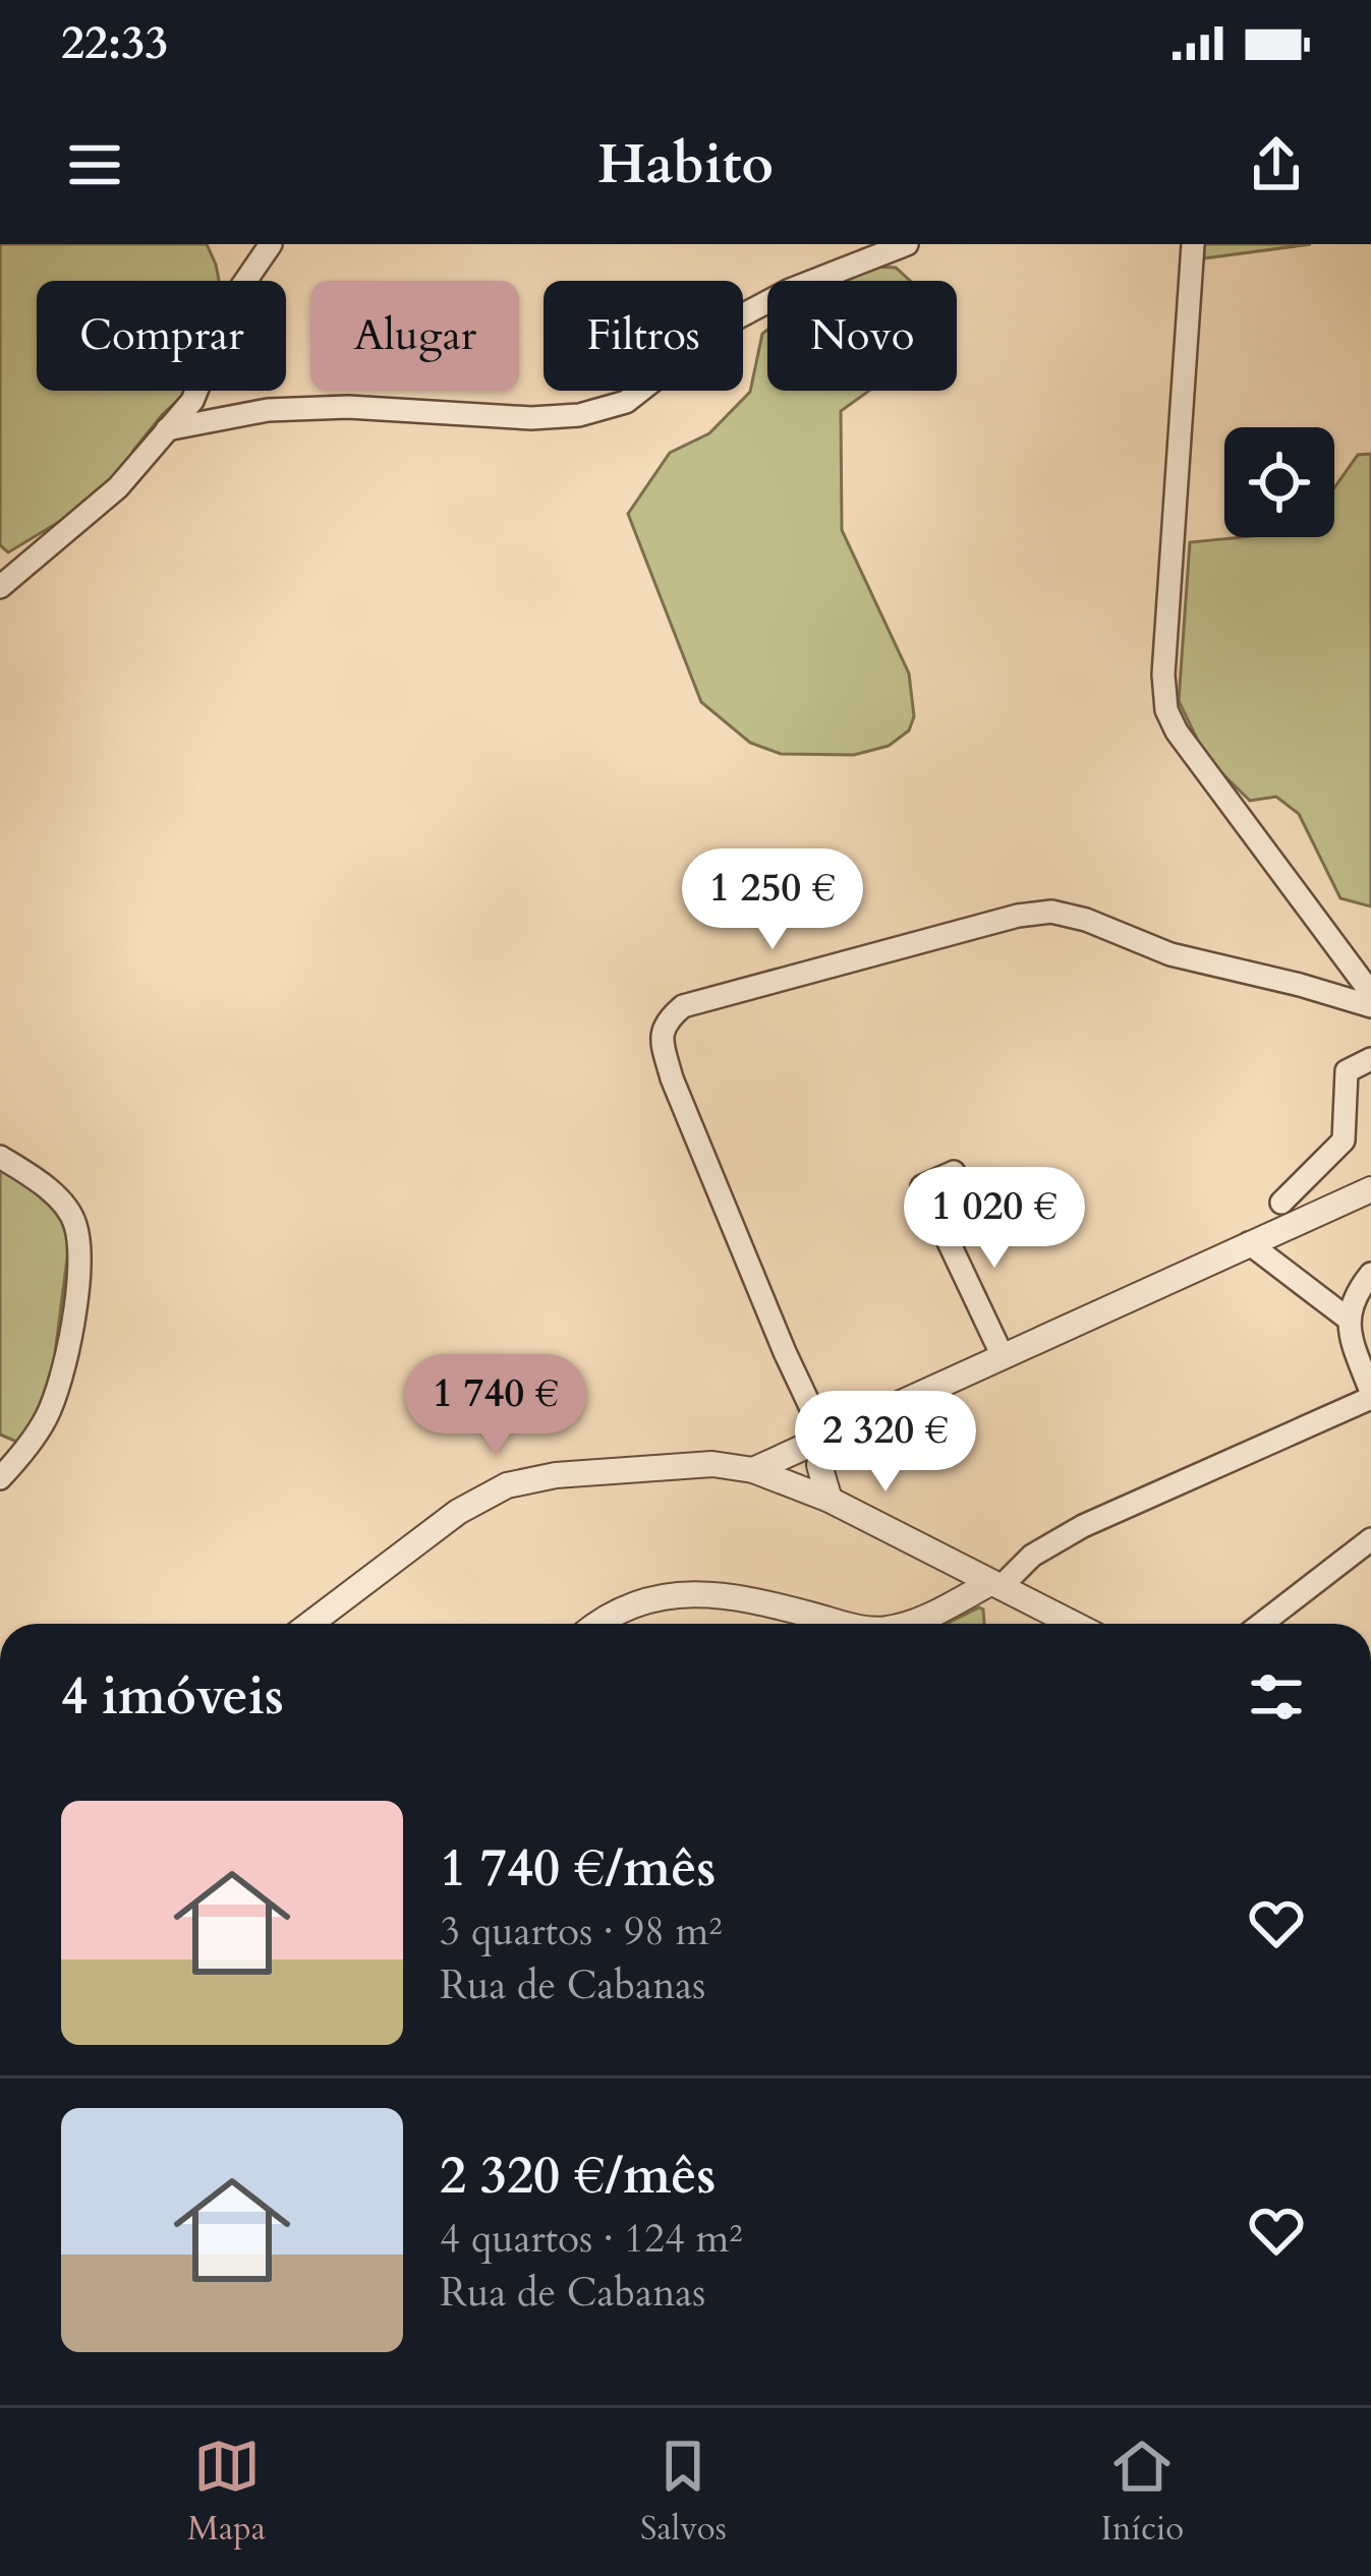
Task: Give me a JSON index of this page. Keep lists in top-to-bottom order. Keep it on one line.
{"page":{"status":"22:33","header":"Habito","chip":["Comprar","Alugar","Filtros","Novo"],"price":["1 250 €","1 020 €","1 740 €","2 320 €"],"heading":"4 imóveis","list":[{"name":"1 740 €/mês","note":"3 quartos · 98 m² · Rua de Cabanas"},{"name":"2 320 €/mês","note":"4 quartos · 124 m² · Rua de Cabanas"}],"tabs":["Mapa","Salvos","Início"]}}
